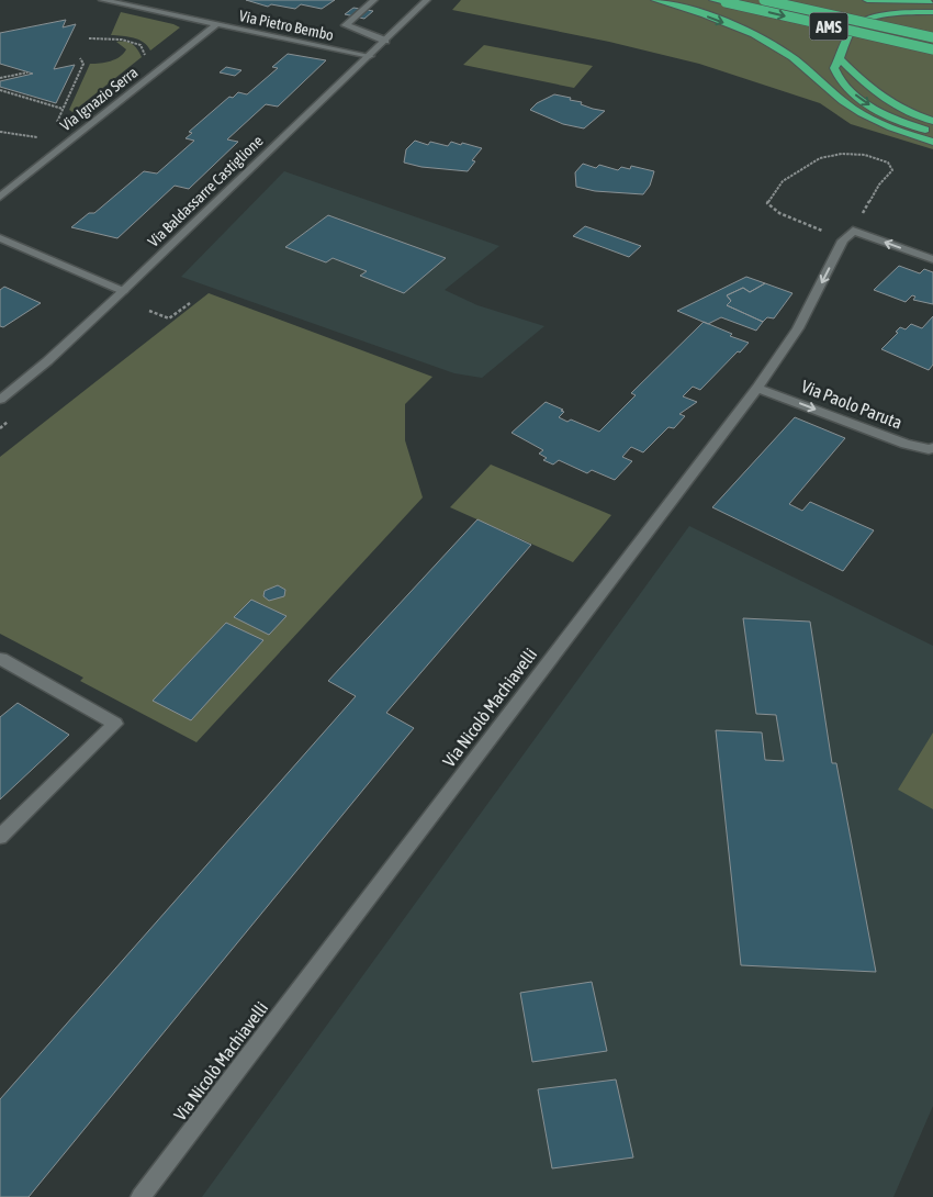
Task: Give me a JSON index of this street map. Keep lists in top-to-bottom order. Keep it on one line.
{"streets":{"highway":["AMS"],"street":["Via Pietro Bembo","Via Ignazio Serra","Via Baldassarre Castiglione","Via Paolo Paruta","Via Nicolò Machiavelli"]},"crossings":[["Via Pietro Bembo","Via Ignazio Serra"],["Via Pietro Bembo","Via Baldassarre Castiglione"],["Via Paolo Paruta","Via Nicolò Machiavelli"]],"one_way":["Via Paolo Paruta"]}
